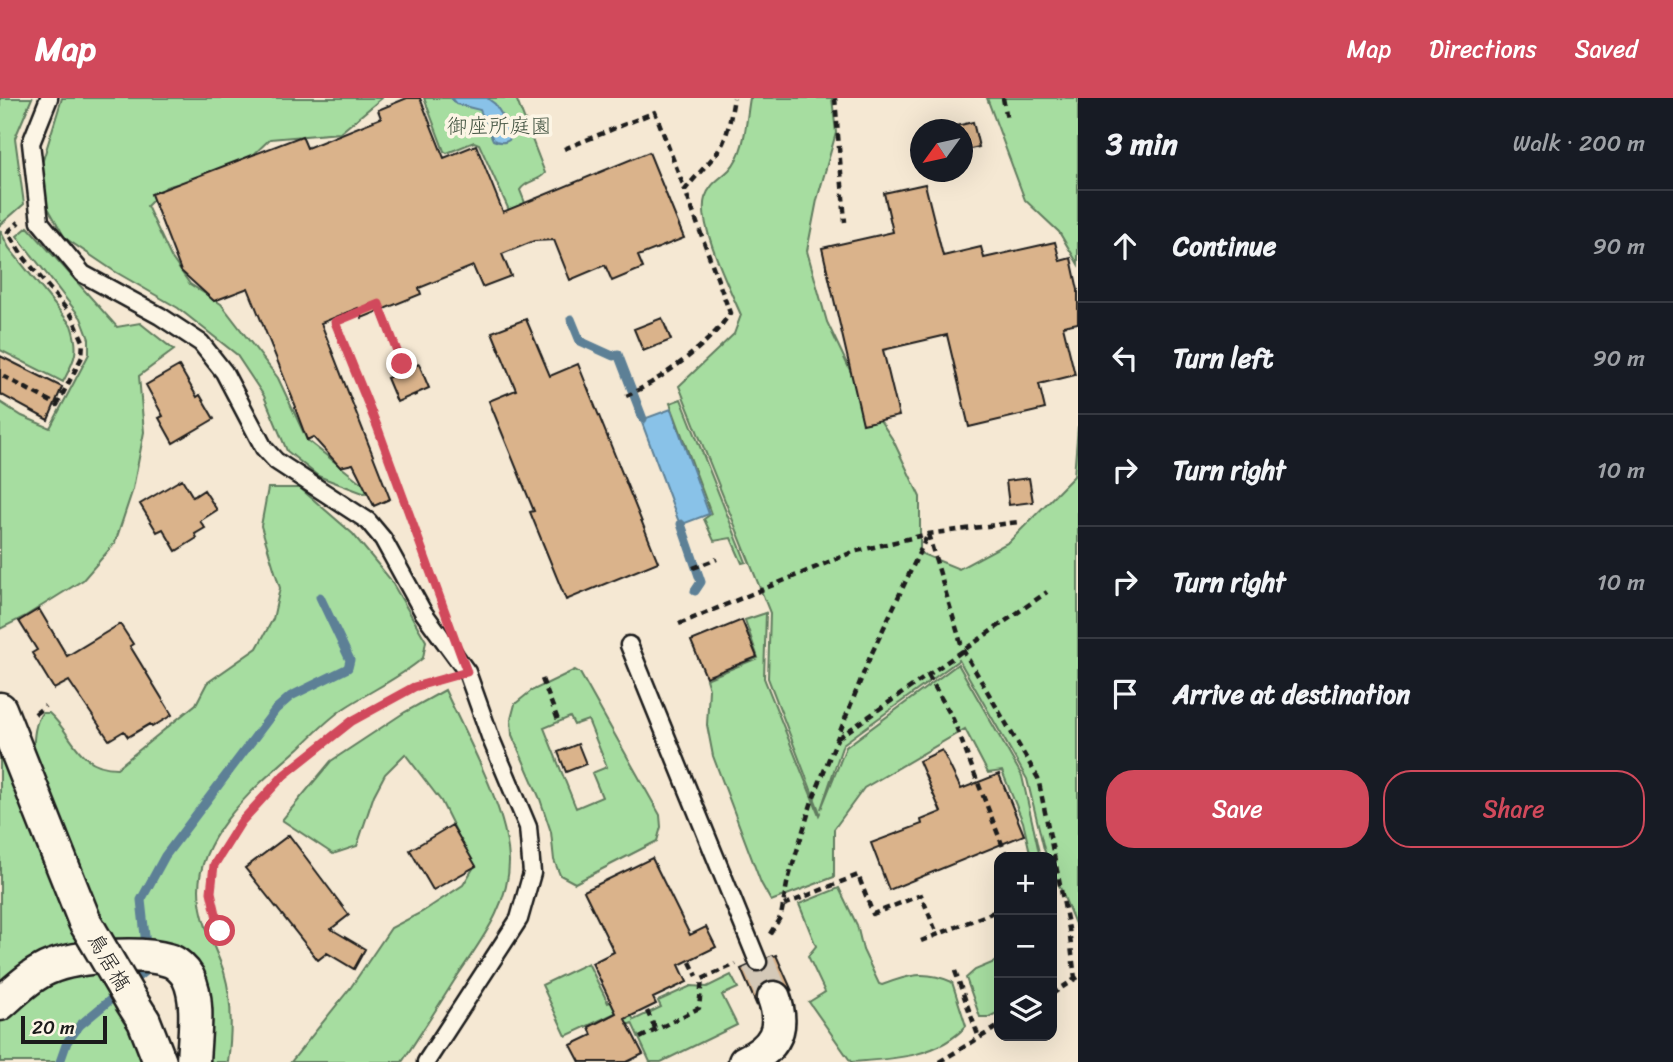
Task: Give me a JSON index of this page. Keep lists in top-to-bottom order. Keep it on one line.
{"streets":{"street":["鳥居𣘺"]},"parks":["御座所庭園"],"scale_bar":"20 m","north":"bottom left","page":{"header":"Map","nav":["Map","Directions","Saved"],"heading":["3 min","Walk · 200 m"],"list":[["Continue","90 m"],["Turn left","90 m"],["Turn right","10 m"],["Turn right","10 m"],"Arrive at destination"],"buttons":["Save","Share"],"map_buttons":["+","−"],"scale":"20 m"}}
